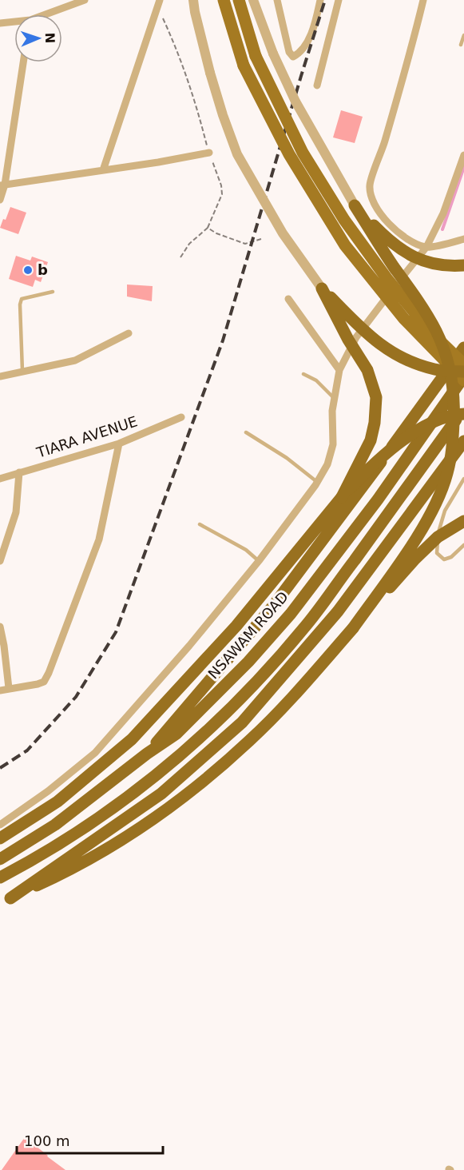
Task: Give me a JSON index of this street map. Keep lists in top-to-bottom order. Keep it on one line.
{"streets":{"highway":["NSAWAM ROAD"],"street":["TIARA AVENUE"]},"places":["b"],"scale_bar":"100 m","north":"right"}
